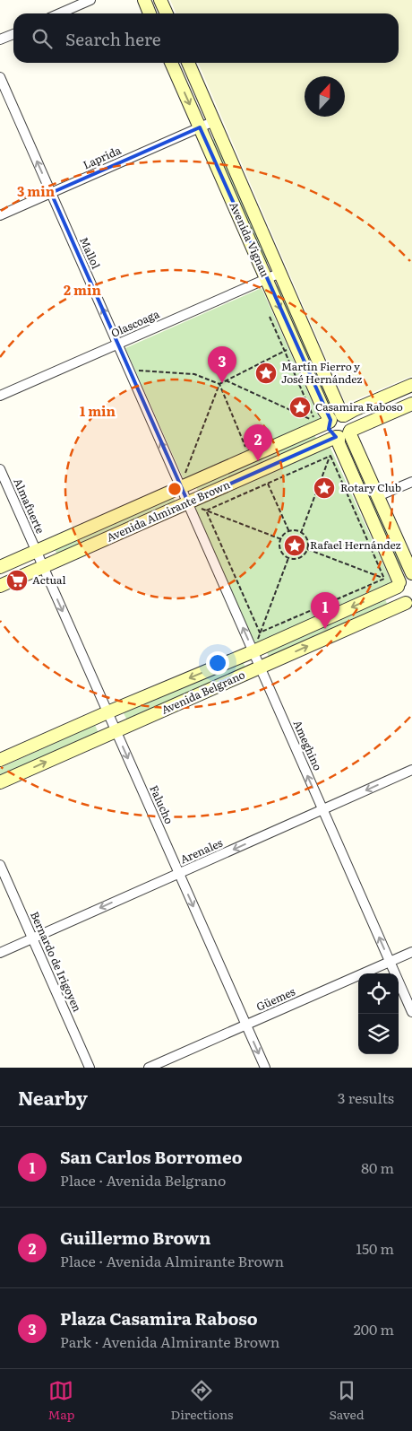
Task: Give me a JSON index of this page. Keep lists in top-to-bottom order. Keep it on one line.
{"streets":{"main road":["Avenida Vignau","Avenida Almirante Brown","Avenida Belgrano"],"street":["Laprida","Mallol","Olascoaga","Almafuerte","Ameghino","Falucho","Arenales","Bernardo de Irigoyen","Güemes"]},"crossings":[["Laprida","Avenida Vignau"],["Laprida","Mallol"],["Avenida Vignau","Olascoaga"],["Avenida Vignau","Avenida Almirante Brown"],["Mallol","Olascoaga"],["Mallol","Avenida Almirante Brown"],["Mallol","Ameghino"],["Almafuerte","Avenida Almirante Brown"],["Almafuerte","Falucho"],["Avenida Almirante Brown","Ameghino"],["Avenida Almirante Brown","Falucho"],["Avenida Belgrano","Ameghino"],["Avenida Belgrano","Falucho"],["Ameghino","Arenales"],["Ameghino","Güemes"],["Falucho","Arenales"],["Falucho","Güemes"],["Arenales","Bernardo de Irigoyen"]],"one_way":["Mallol","Ameghino","Falucho","Arenales"],"places":{"place":["Martín Fierro y José Hernández","Casamira Raboso","Rotary Club","Rafael Hernández"],"supermarket":["Actual"]},"north":"top","page":{"search":"Search here","pins":["3","2","1"],"heading":["Nearby","3 results"],"list":[{"mark":"1","name":"San Carlos Borromeo","note":"Place · Avenida Belgrano","value":"80 m"},{"mark":"2","name":"Guillermo Brown","note":"Place · Avenida Almirante Brown","value":"150 m"},{"mark":"3","name":"Plaza Casamira Raboso","note":"Park · Avenida Almirante Brown","value":"200 m"}],"nav":["Map","Directions","Saved"]},"rings":["3 min","2 min","1 min"]}
